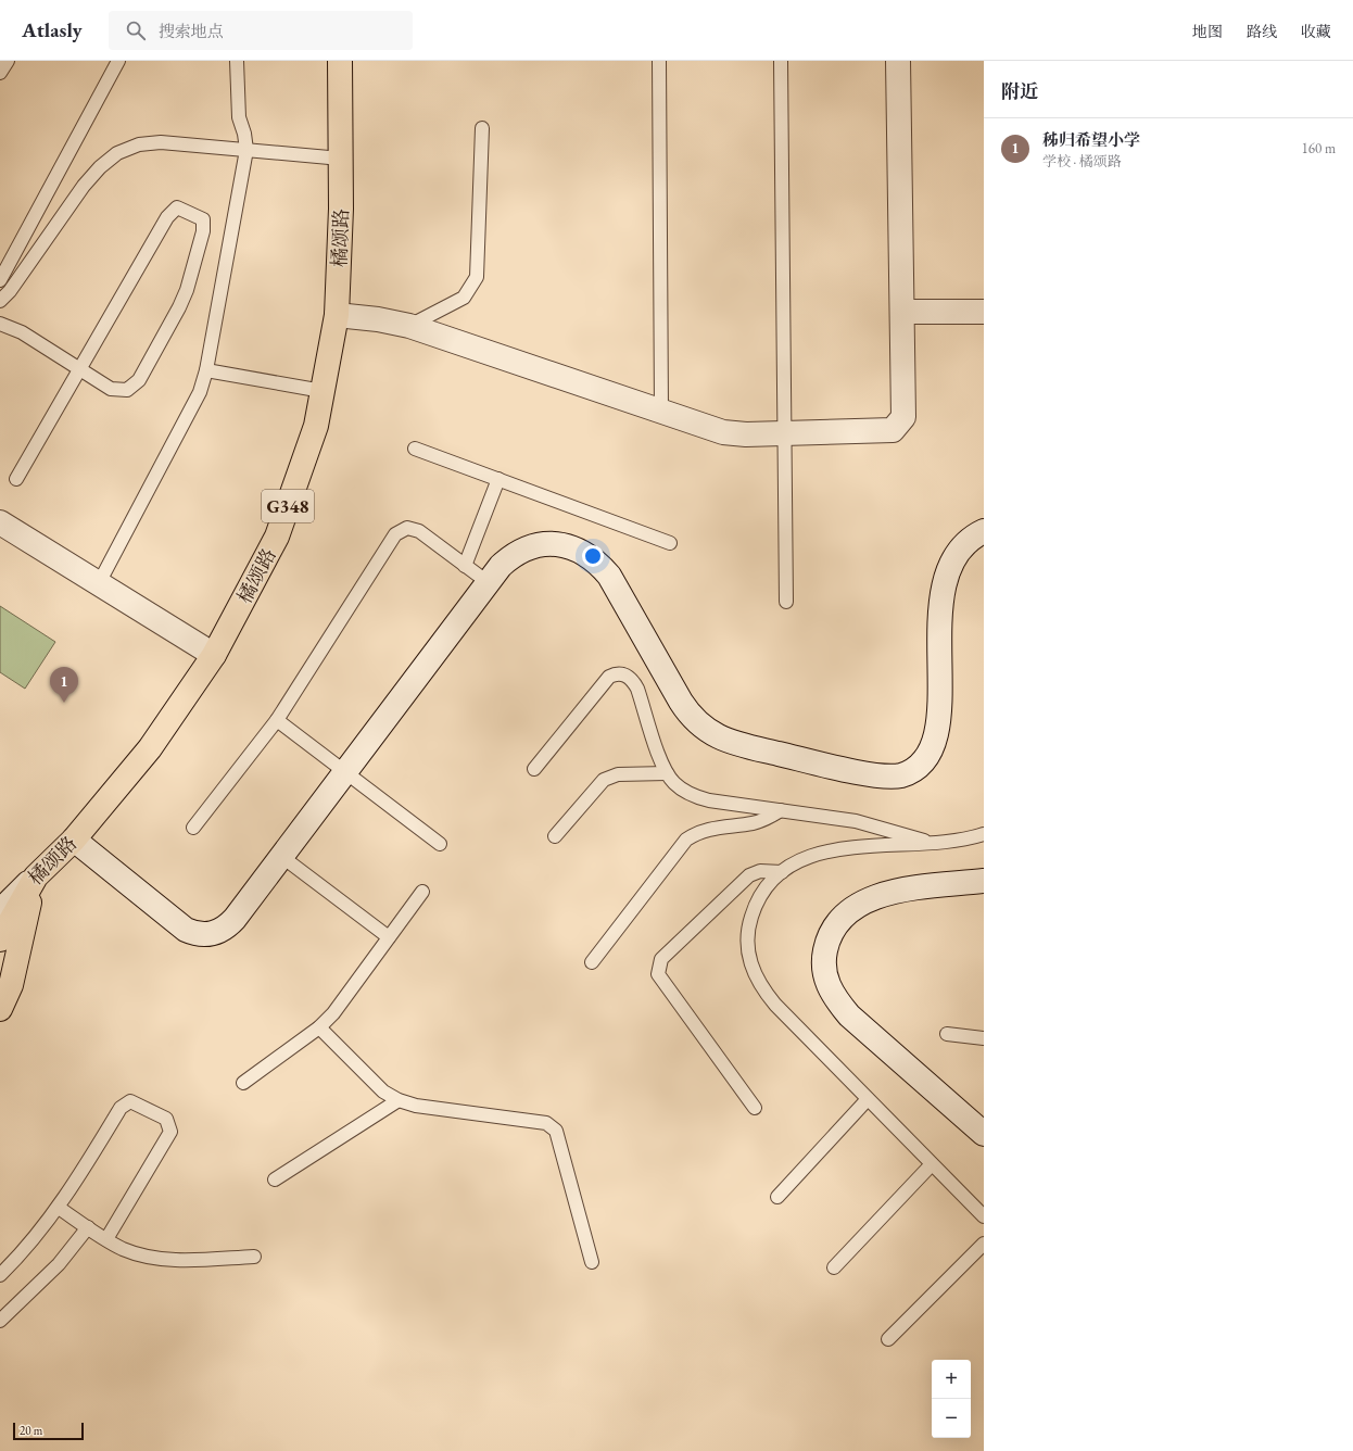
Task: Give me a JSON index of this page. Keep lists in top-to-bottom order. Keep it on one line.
{"streets":{"highway":["橘颂路","G348"]},"crossings":[["橘颂路","G348"]],"scale_bar":"20 m","page":{"header":"Atlasly","search":"搜索地点","nav":["地图","路线","收藏"],"heading":"附近","list":[{"mark":"1","name":"秭归希望小学","note":"学校 · 橘颂路","value":"160 m"}],"pins":"1","map_buttons":["+","−"],"scale":"20 m"}}
